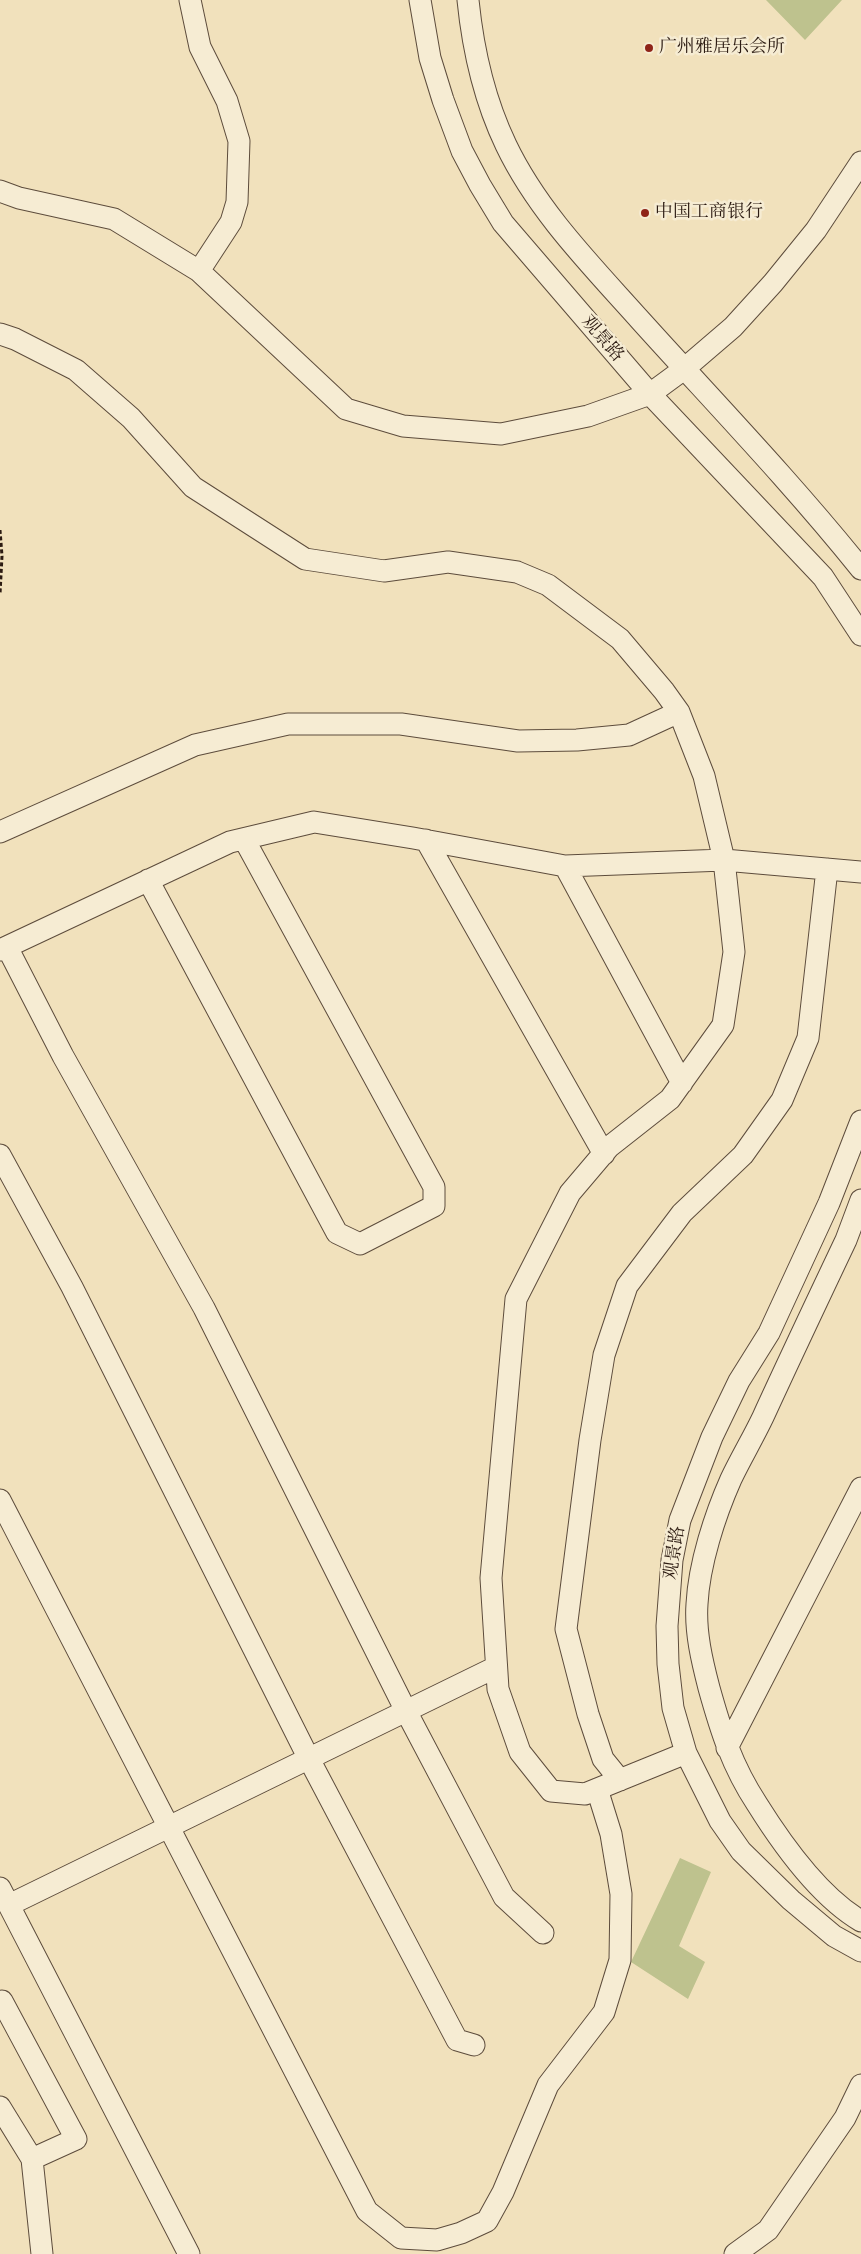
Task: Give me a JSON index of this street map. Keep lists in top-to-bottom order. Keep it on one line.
{"streets":{"street":["观景路"]},"places":["广州雅居乐会所","中国工商银行"]}
